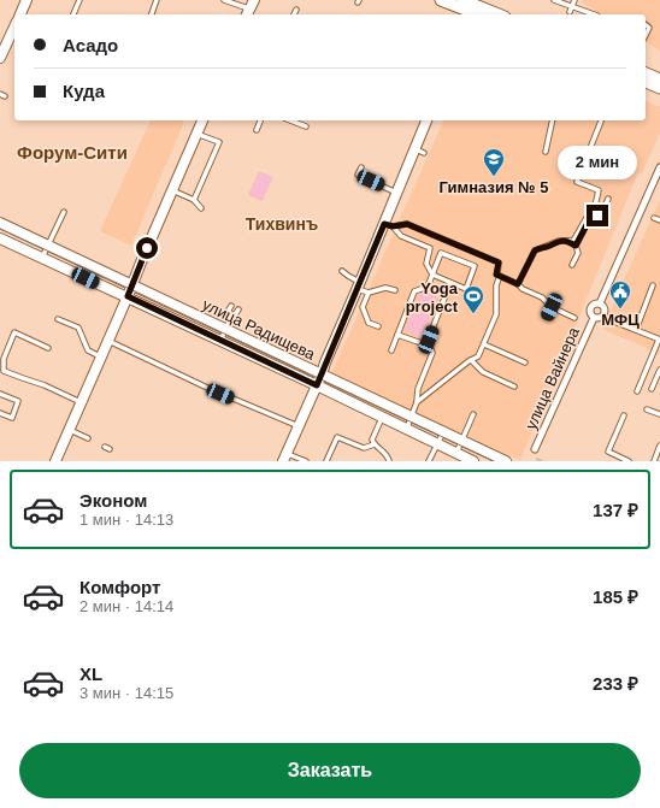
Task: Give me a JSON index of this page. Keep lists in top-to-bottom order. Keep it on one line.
{"streets":{"street":["улица Радищева","улица Вайнера"]},"districts":["Форум-Сити","Тихвинъ"],"places":{"school or university":["Гимназия № 5"],"public building":["МФЦ"],"sports":["Yoga projeсt"]},"page":{"banner":["Асадо","Куда"],"bubble":"2 мин","list":[{"name":"Эконом","note":"1 мин · 14:13","value":"137 ₽"},{"name":"Комфорт","note":"2 мин · 14:14","value":"185 ₽"},{"name":"XL","note":"3 мин · 14:15","value":"233 ₽"}],"buttons":"Заказать"}}
